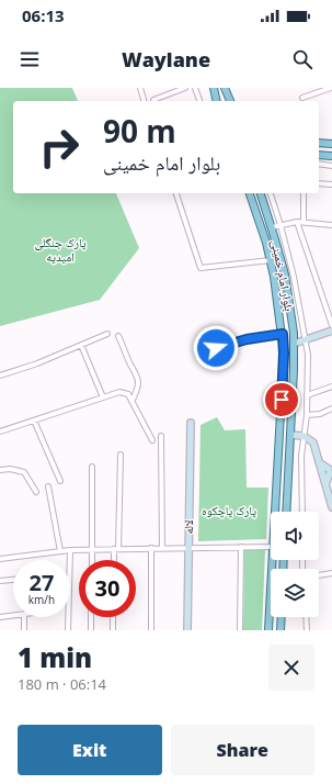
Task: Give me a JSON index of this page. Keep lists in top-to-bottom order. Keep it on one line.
{"streets":{"main road":["بلوار امام خمینی"],"street":["لاله"]},"parks":["پارک جنگلی امیدیه","پارک پاچکوه"],"page":{"status":"06:13","header":"Waylane","turn":["90 m","بلوار امام خمینی"],"speed":"27 km/h","limit":"30","heading":["1 min","180 m · 06:14"],"buttons":["Exit","Share"]}}
